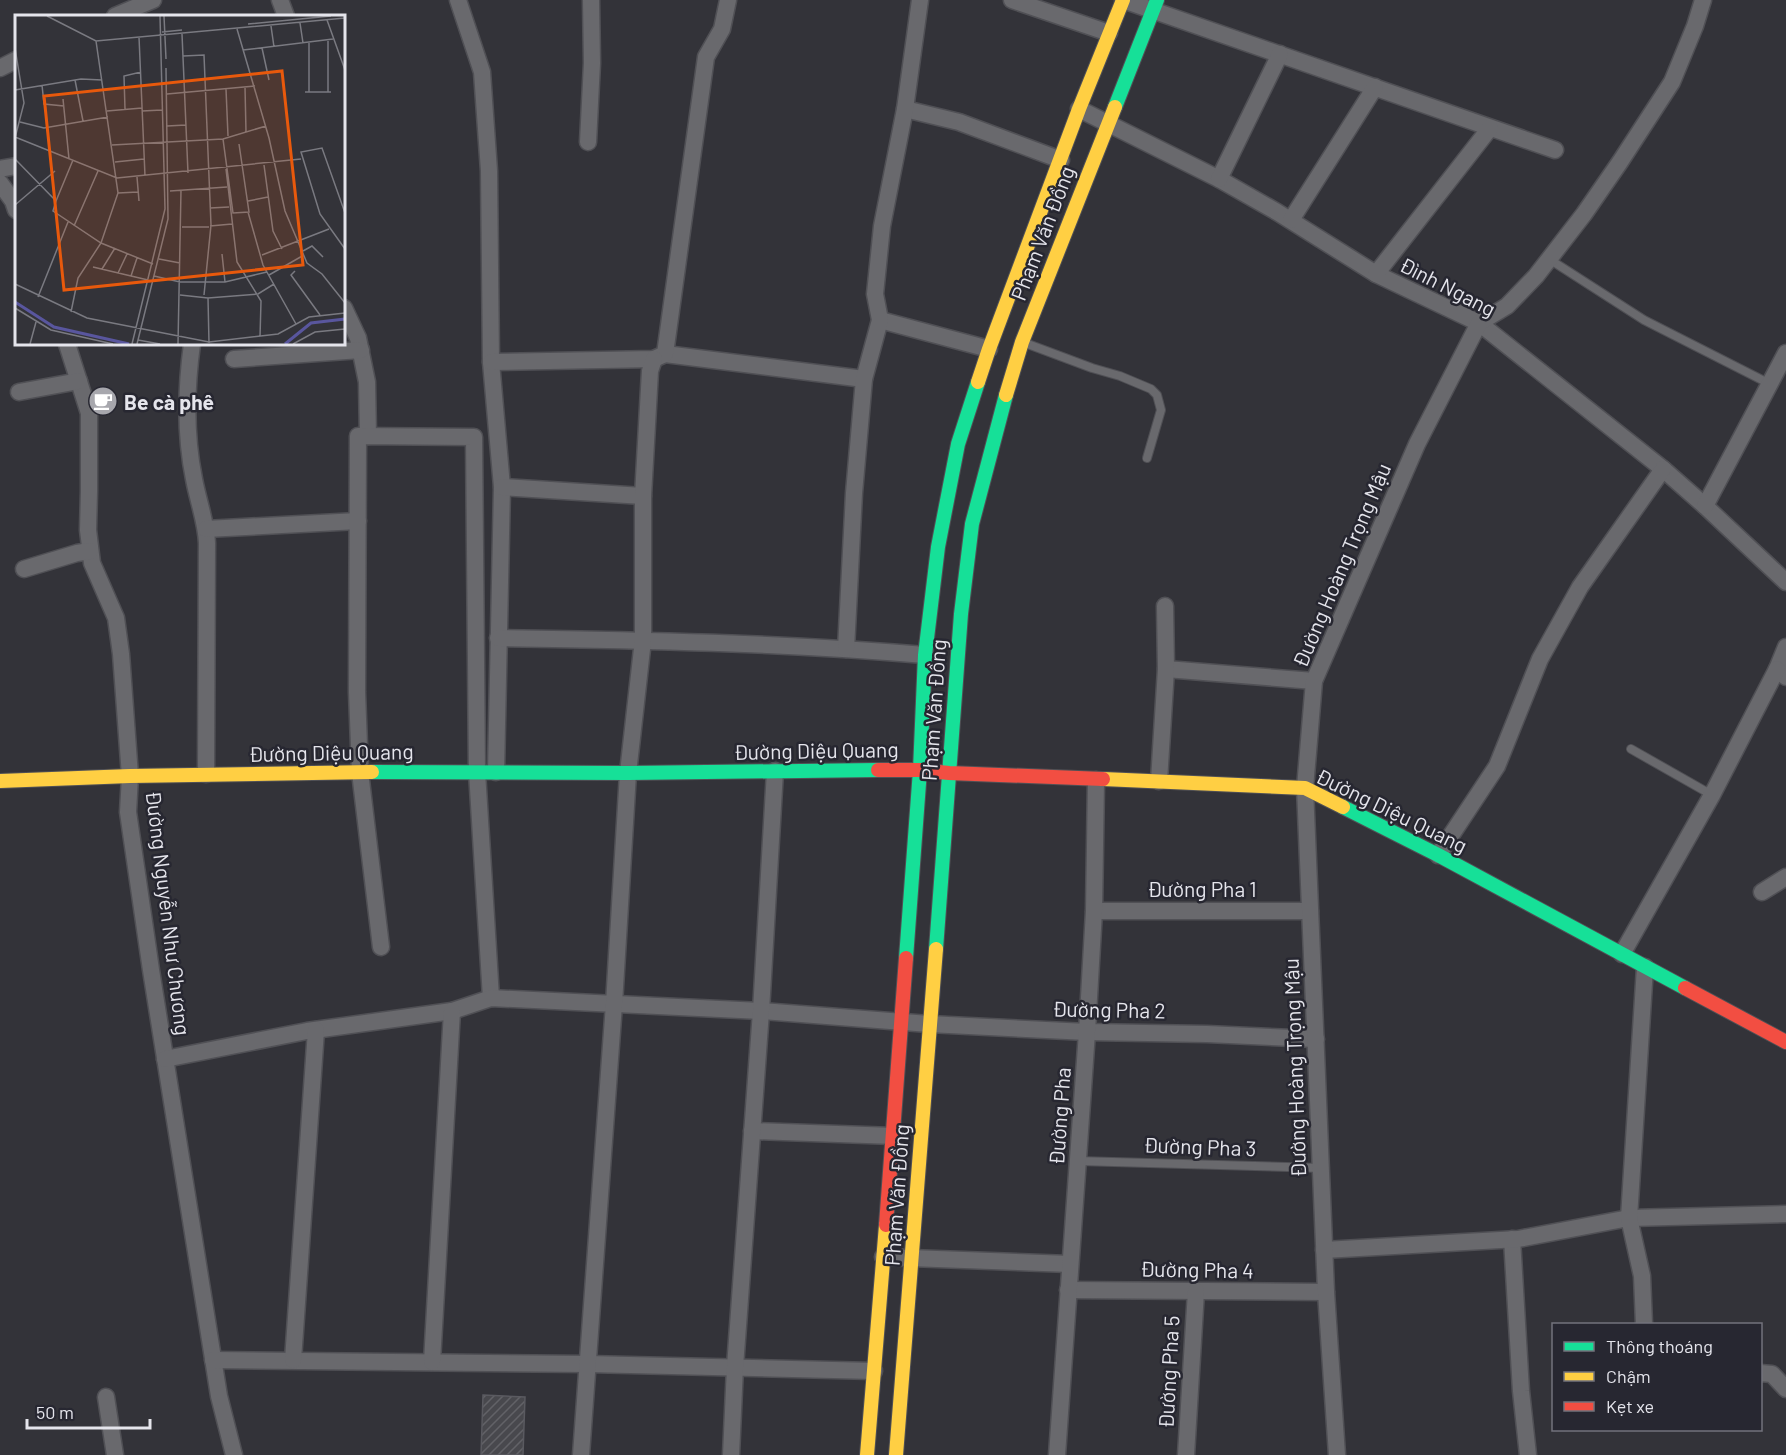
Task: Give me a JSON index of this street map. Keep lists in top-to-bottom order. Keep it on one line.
{"streets":{"main road":["Phạm Văn Đồng","Đường Diệu Quang"],"street":["Đình Ngang","Đường Hoàng Trọng Mậu","Đường Pha 1","Đường Nguyễn Như Chương","Đường Pha 2","Đường Pha","Đường Pha 4","Đường Pha 5"],"lane":["Đường Pha 3"]},"crossings":[["Phạm Văn Đồng","Đình Ngang"],["Phạm Văn Đồng","Đường Diệu Quang"],["Phạm Văn Đồng","Đường Pha 2"],["Đình Ngang","Đường Hoàng Trọng Mậu"],["Đường Hoàng Trọng Mậu","Đường Diệu Quang"],["Đường Hoàng Trọng Mậu","Đường Pha 1"],["Đường Hoàng Trọng Mậu","Đường Pha 2"],["Đường Hoàng Trọng Mậu","Đường Pha 3"],["Đường Hoàng Trọng Mậu","Đường Pha 4"],["Đường Diệu Quang","Đường Nguyễn Như Chương"],["Đường Diệu Quang","Đường Pha"],["Đường Pha 1","Đường Pha"],["Đường Pha 2","Đường Pha"],["Đường Pha","Đường Pha 3"],["Đường Pha","Đường Pha 4"],["Đường Pha 4","Đường Pha 5"]],"places":{"cafe":["Be cà phê"]},"legend":["Thông thoáng","Chậm","Kẹt xe"],"scale_bar":"50 m"}
